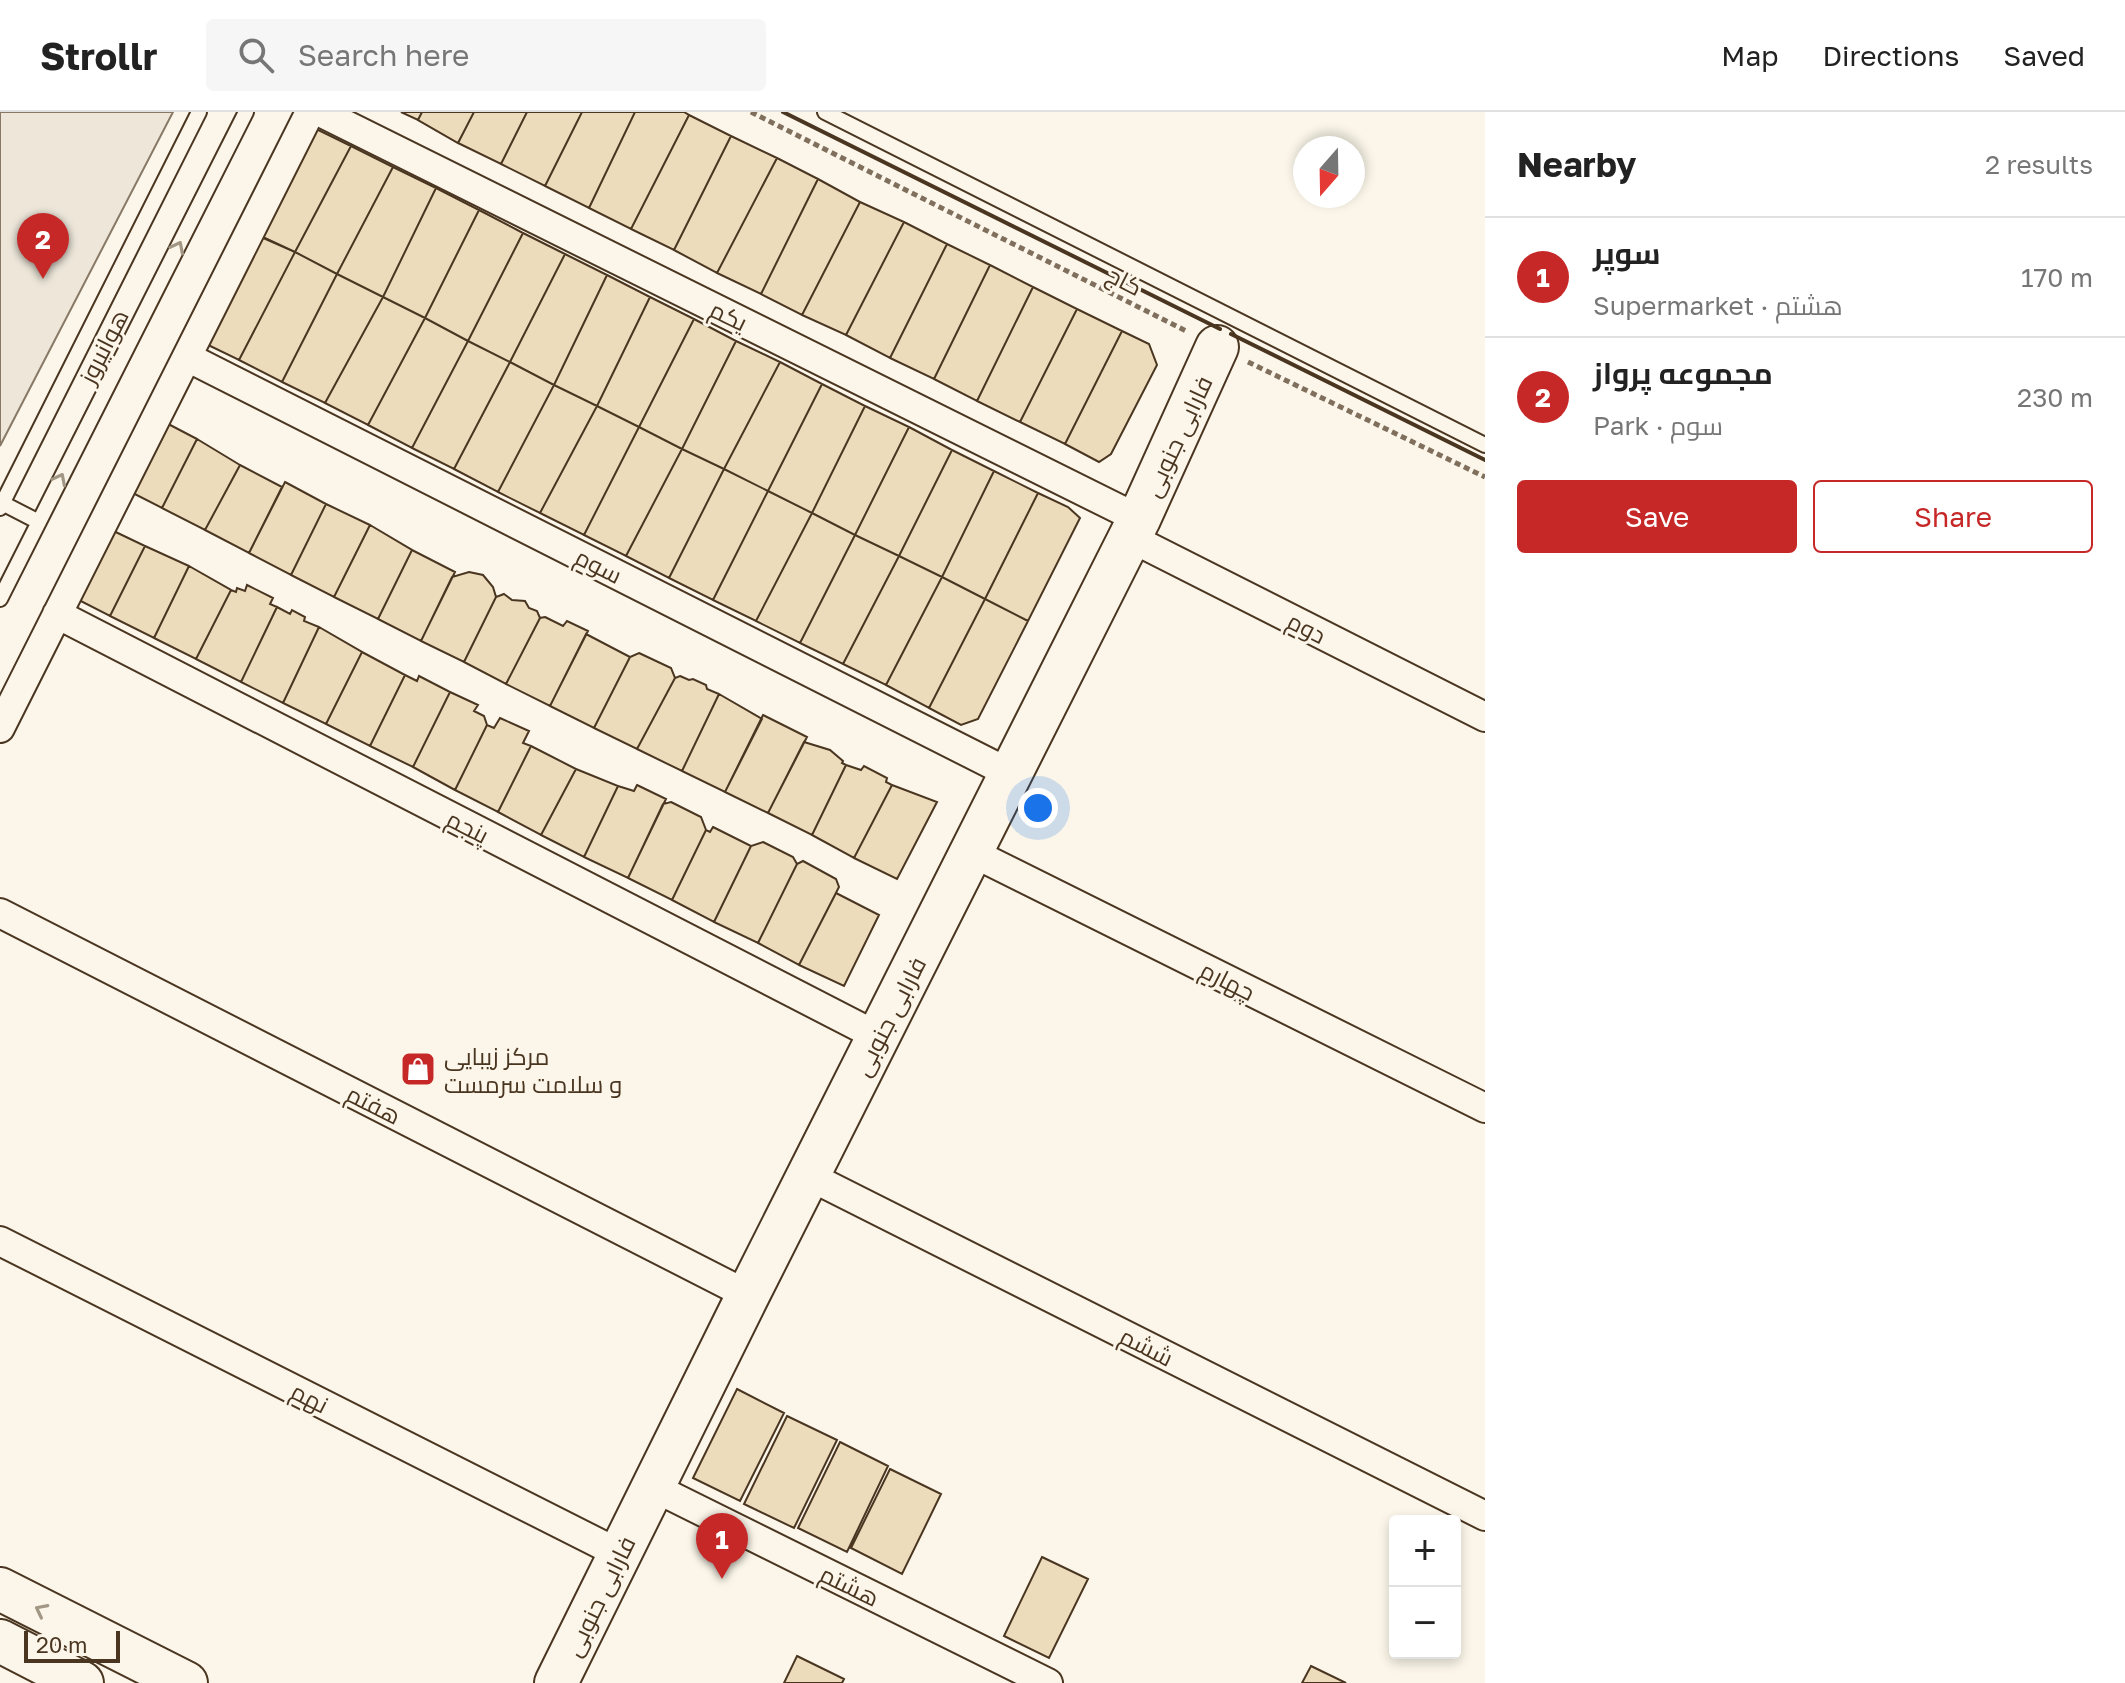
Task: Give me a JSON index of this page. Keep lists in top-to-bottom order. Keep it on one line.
{"streets":{"street":["یکم","فارابی جنوبی","سوم","دوم","پنجم","چهارم","هفتم","ششم","نهم","هشتم"],"lane":["هوانیروز"],"path":["کاج"]},"crossings":[["کاج","فارابی جنوبی"],["یکم","فارابی جنوبی"],["یکم","دوم"],["فارابی جنوبی","سوم"],["فارابی جنوبی","دوم"],["فارابی جنوبی","پنجم"],["فارابی جنوبی","چهارم"],["فارابی جنوبی","هفتم"],["فارابی جنوبی","ششم"],["فارابی جنوبی","نهم"],["فارابی جنوبی","هشتم"]],"places":{"shop":["مرکز زیبایی و سلامت سرمست"]},"scale_bar":"20 m","north":"bottom","page":{"header":"Strollr","search":"Search here","nav":["Map","Directions","Saved"],"heading":["Nearby","2 results"],"pins":["2","1"],"list":[{"mark":"1","name":"سوپر","note":"Supermarket · هشتم","value":"170 m"},{"mark":"2","name":"مجموعه پرواز","note":"Park · سوم","value":"230 m"}],"buttons":["Save","Share"],"map_buttons":["+","−"],"scale":"20 m"}}
